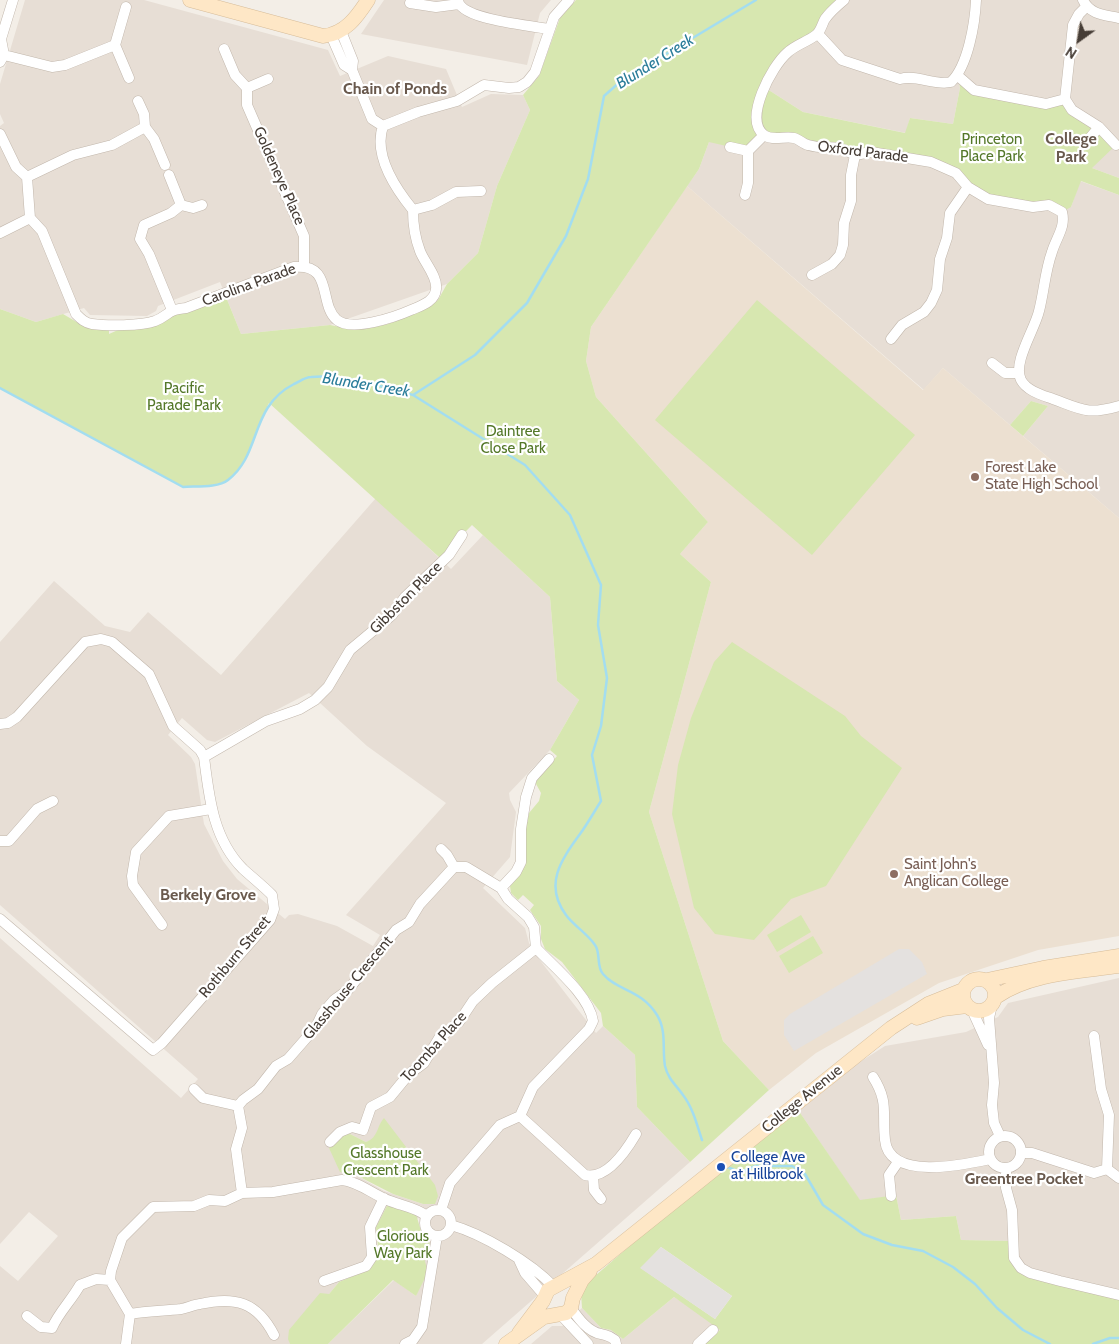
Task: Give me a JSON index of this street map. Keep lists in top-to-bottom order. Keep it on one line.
{"streets":{"street":["Oxford Parade","Goldeneye Place","Carolina Parade","Gibbston Place","Rothburn Street","Glasshouse Crescent","Toomba Place","College Avenue"]},"crossings":[["Goldeneye Place","Carolina Parade"],["Gibbston Place","Rothburn Street"]],"districts":["Chain of Ponds","College Park","Berkely Grove","Greentree Pocket"],"water":["Blunder Creek"],"parks":["Princeton Place Park","Pacific Parade Park","Daintree Close Park","Glasshouse Crescent Park","Glorious Way Park"],"places":["Forest Lake State High School","Saint John's Anglican College","College Ave at Hillbrook"],"north":"bottom left"}
